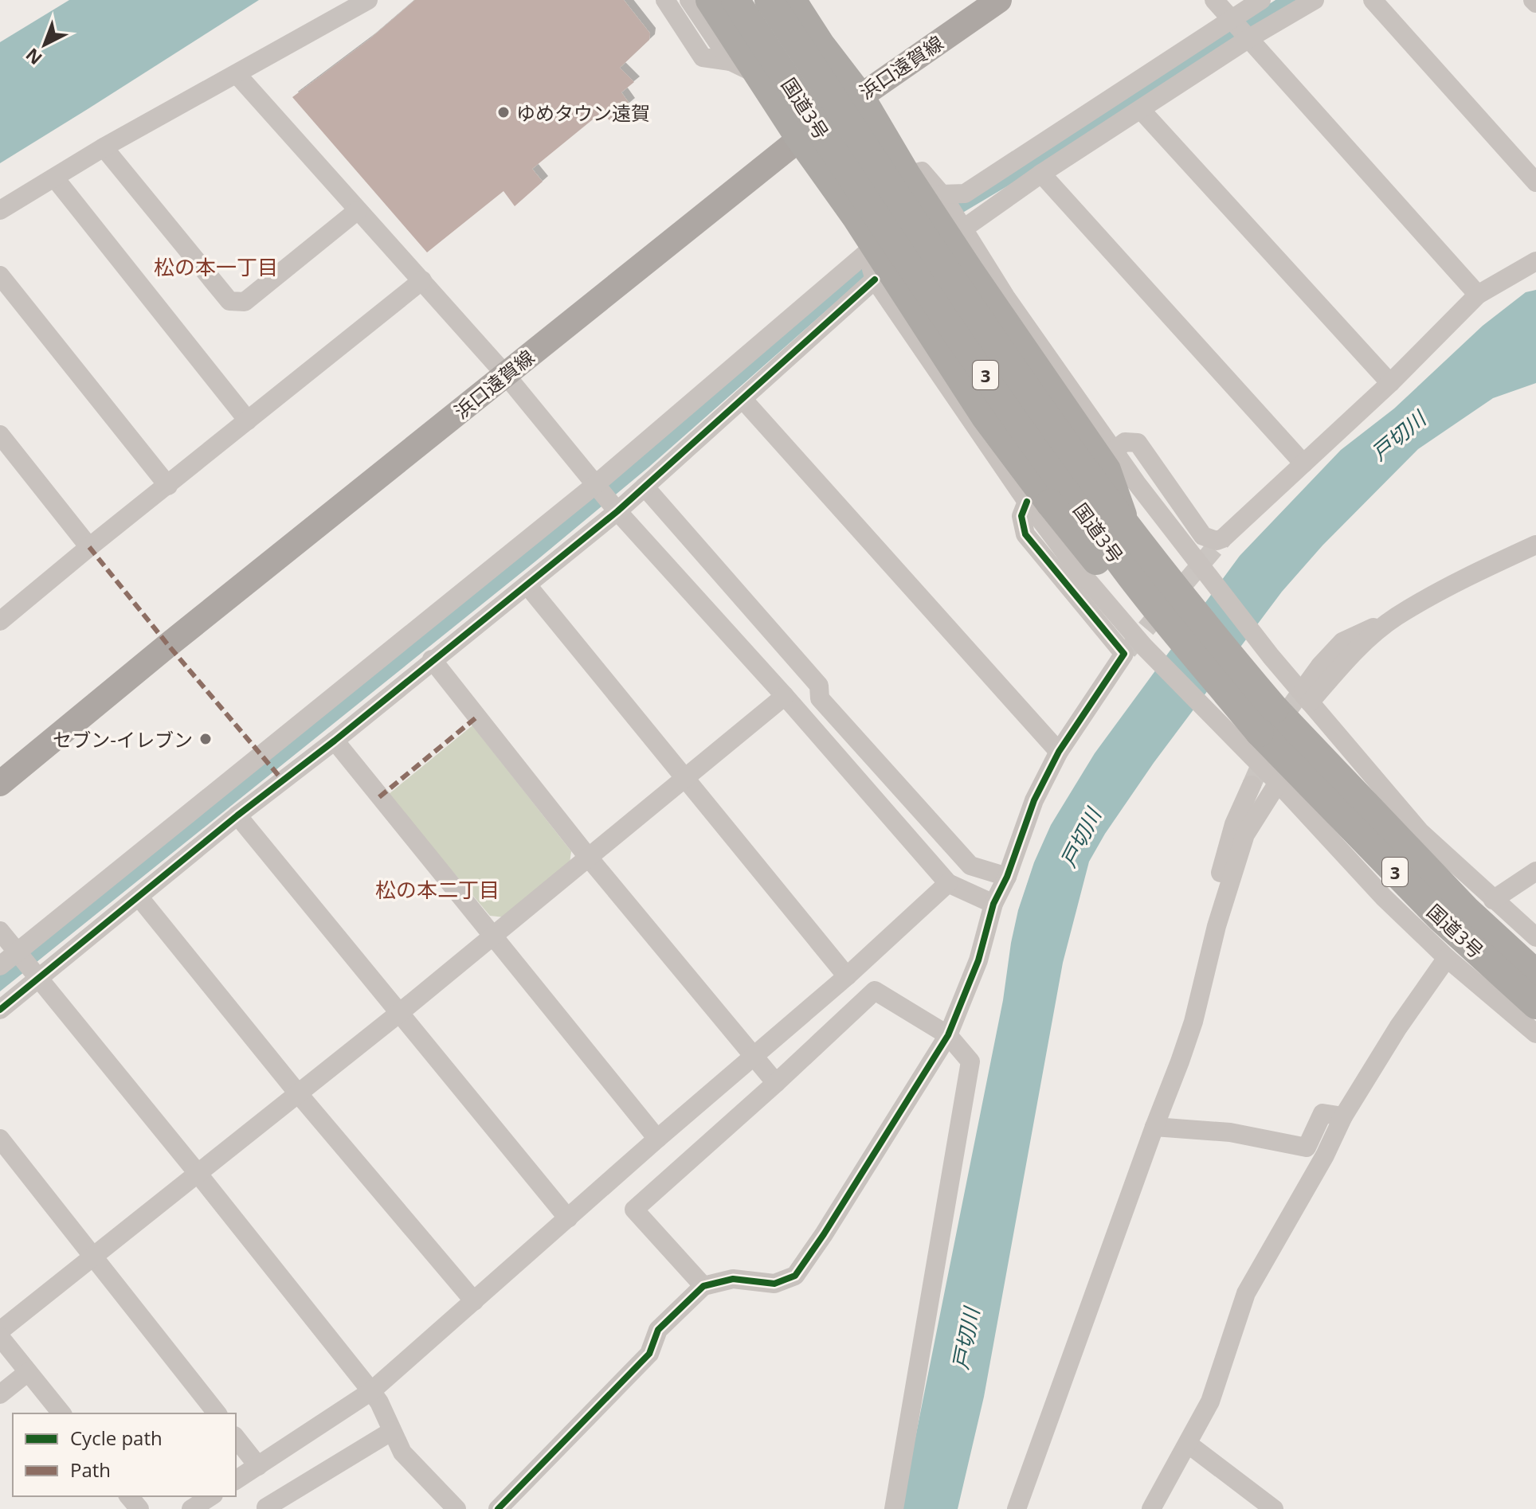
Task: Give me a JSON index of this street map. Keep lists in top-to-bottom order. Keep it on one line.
{"streets":{"highway":["国道3号","3"],"main road":["浜口遠賀線"]},"districts":["松の本一丁目","松の本二丁目"],"water":["戸切川"],"places":["ゆめタウン遠賀","セブン-イレブン"],"legend":["Cycle path","Path"],"north":"bottom left"}
